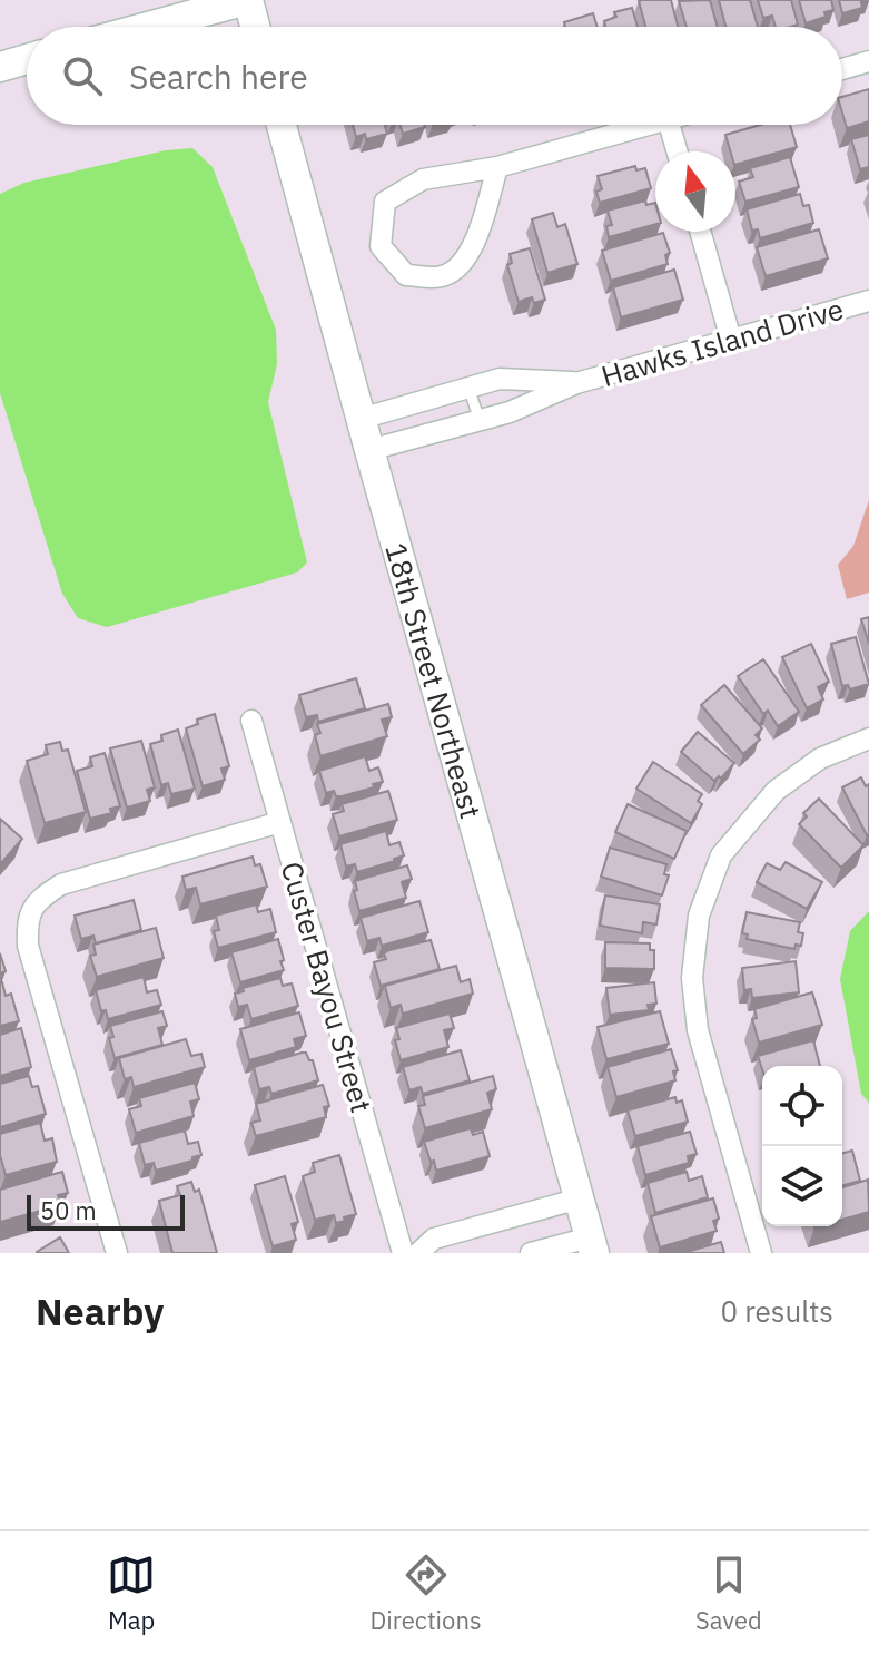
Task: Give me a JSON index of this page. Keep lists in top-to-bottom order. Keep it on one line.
{"streets":{"street":["Hawks Island Drive","18th Street Northeast","Custer Bayou Street"]},"crossings":[["Hawks Island Drive","18th Street Northeast"]],"scale_bar":"50 m","north":"top","page":{"search":"Search here","scale":"50 m","heading":["Nearby","0 results"],"nav":["Map","Directions","Saved"]}}
